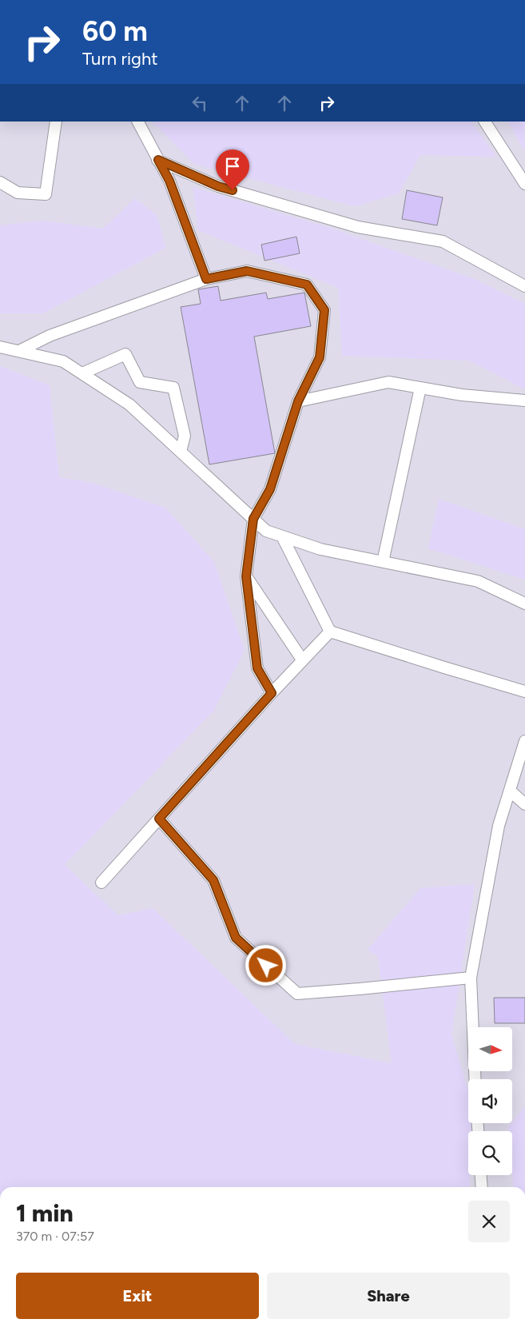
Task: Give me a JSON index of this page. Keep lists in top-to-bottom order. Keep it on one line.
{"north":"right","page":{"turn":["60 m","Turn right"],"heading":["1 min","370 m · 07:57"],"buttons":["Exit","Share"]}}
